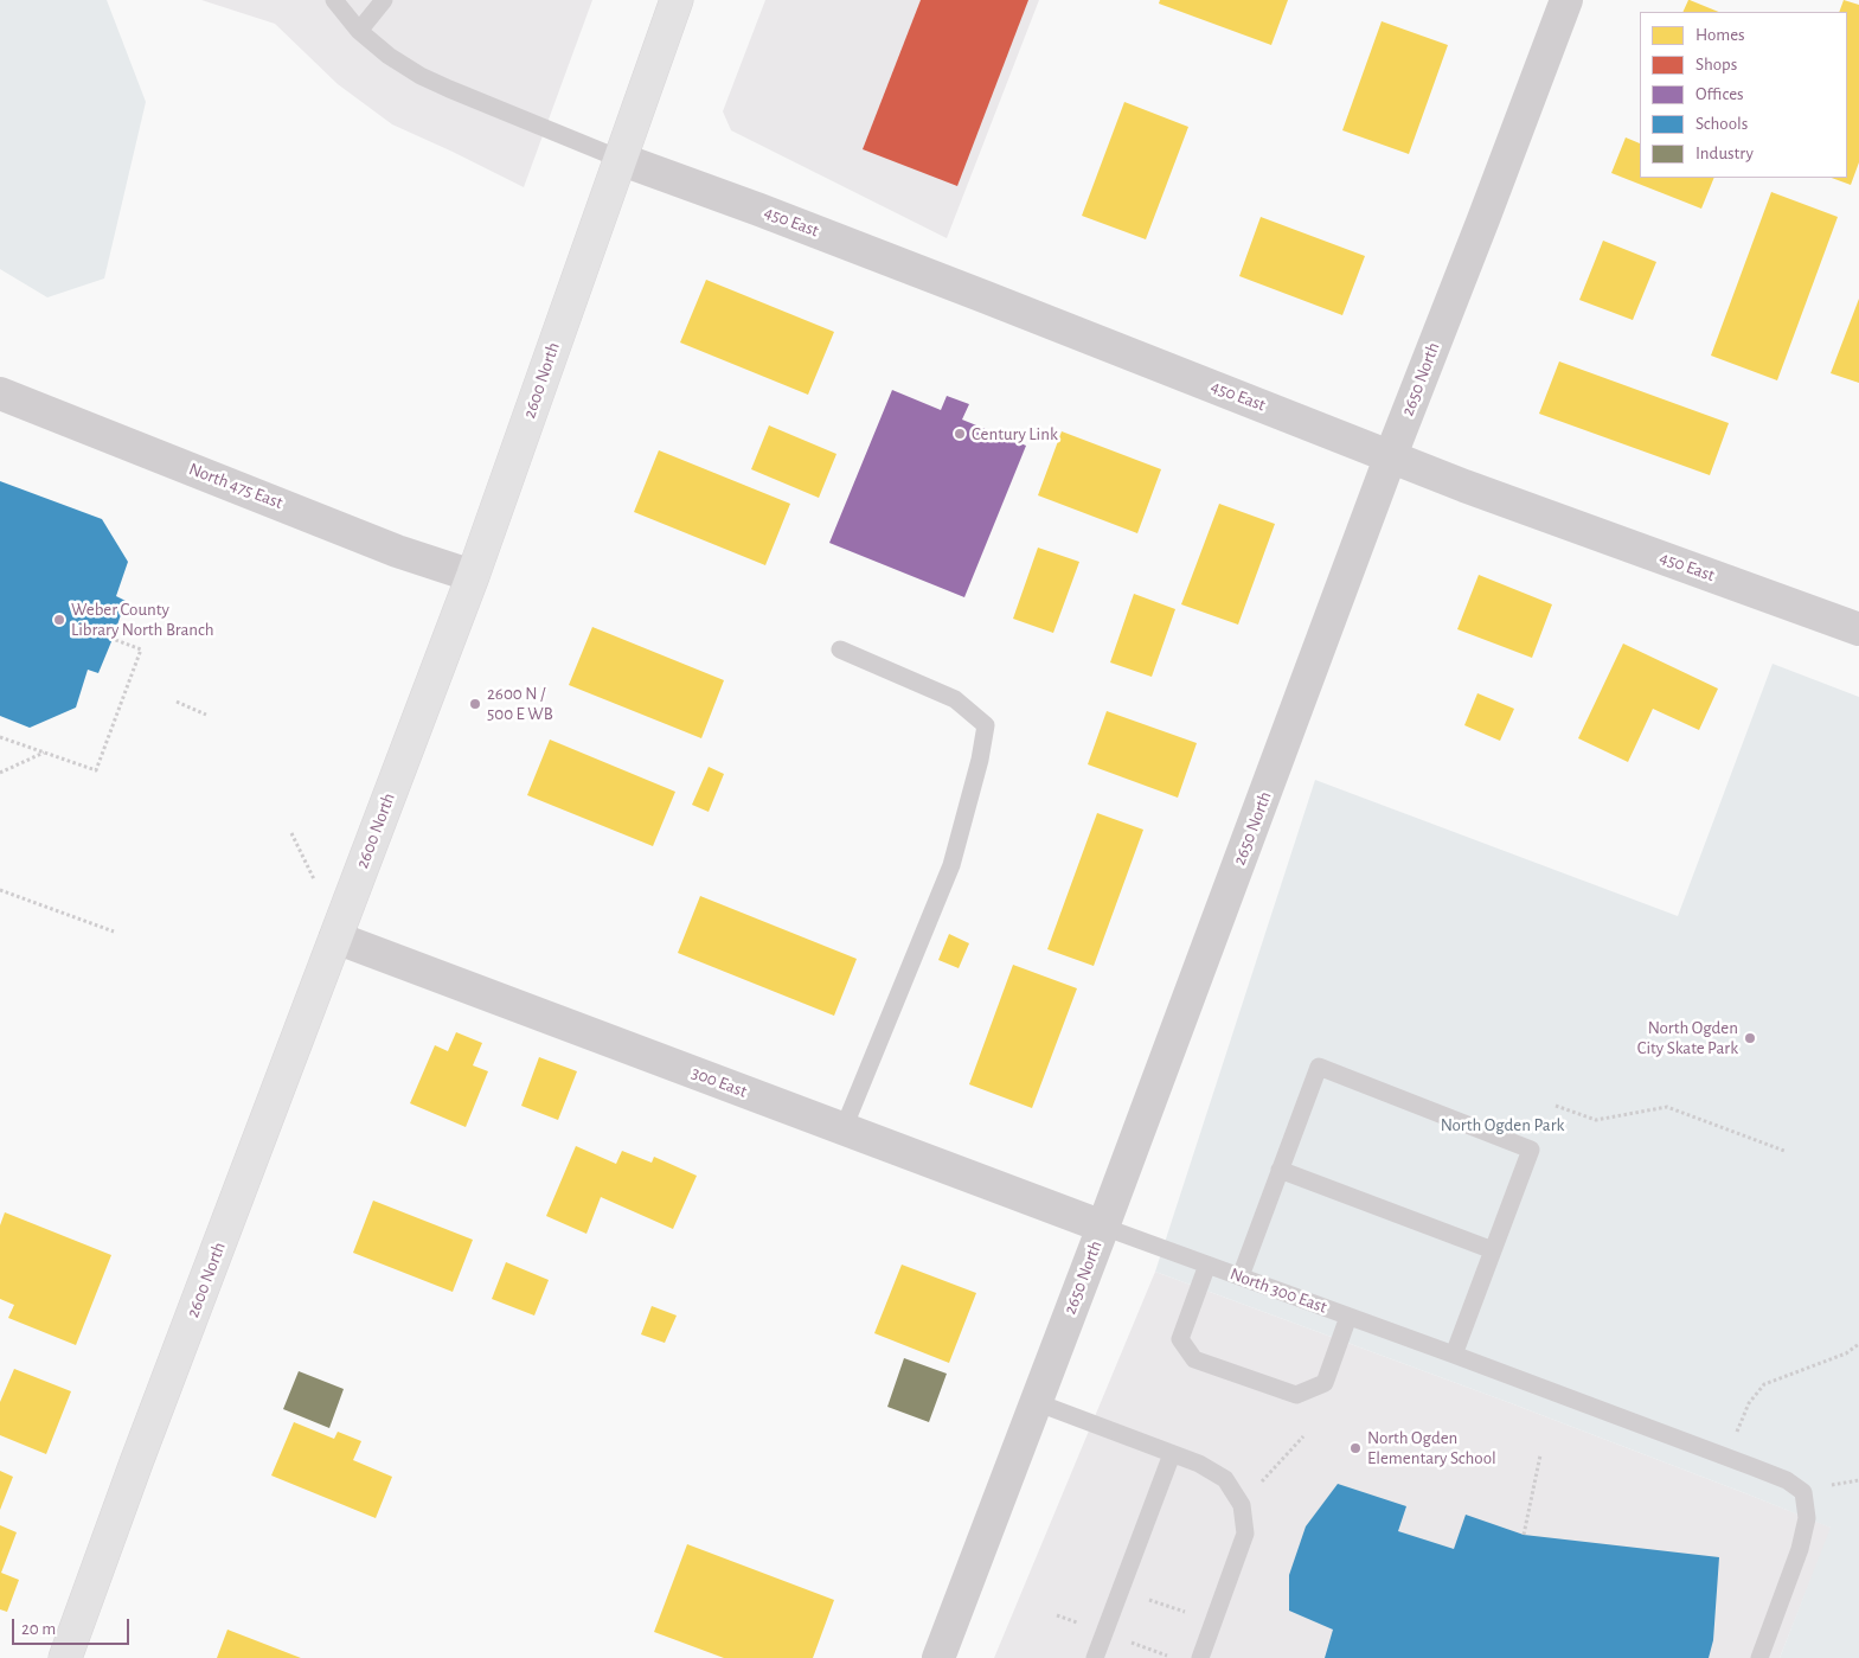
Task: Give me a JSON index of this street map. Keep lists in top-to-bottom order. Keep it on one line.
{"streets":{"main road":["2600 North"],"street":["450 East","2650 North","North 475 East","300 East"],"lane":["North 300 East"]},"crossings":[["450 East","2650 North"],["450 East","2600 North"],["2650 North","300 East"],["2650 North","North 300 East"],["2600 North","North 475 East"],["2600 North","300 East"],["300 East","North 300 East"]],"parks":["North Ogden Park"],"places":["Century Link","Weber County Library North Branch","2600 N / 500 E WB","North Ogden City Skate Park","North Ogden Elementary School"],"legend":["Homes","Shops","Offices","Schools","Industry"],"scale_bar":"20 m"}
